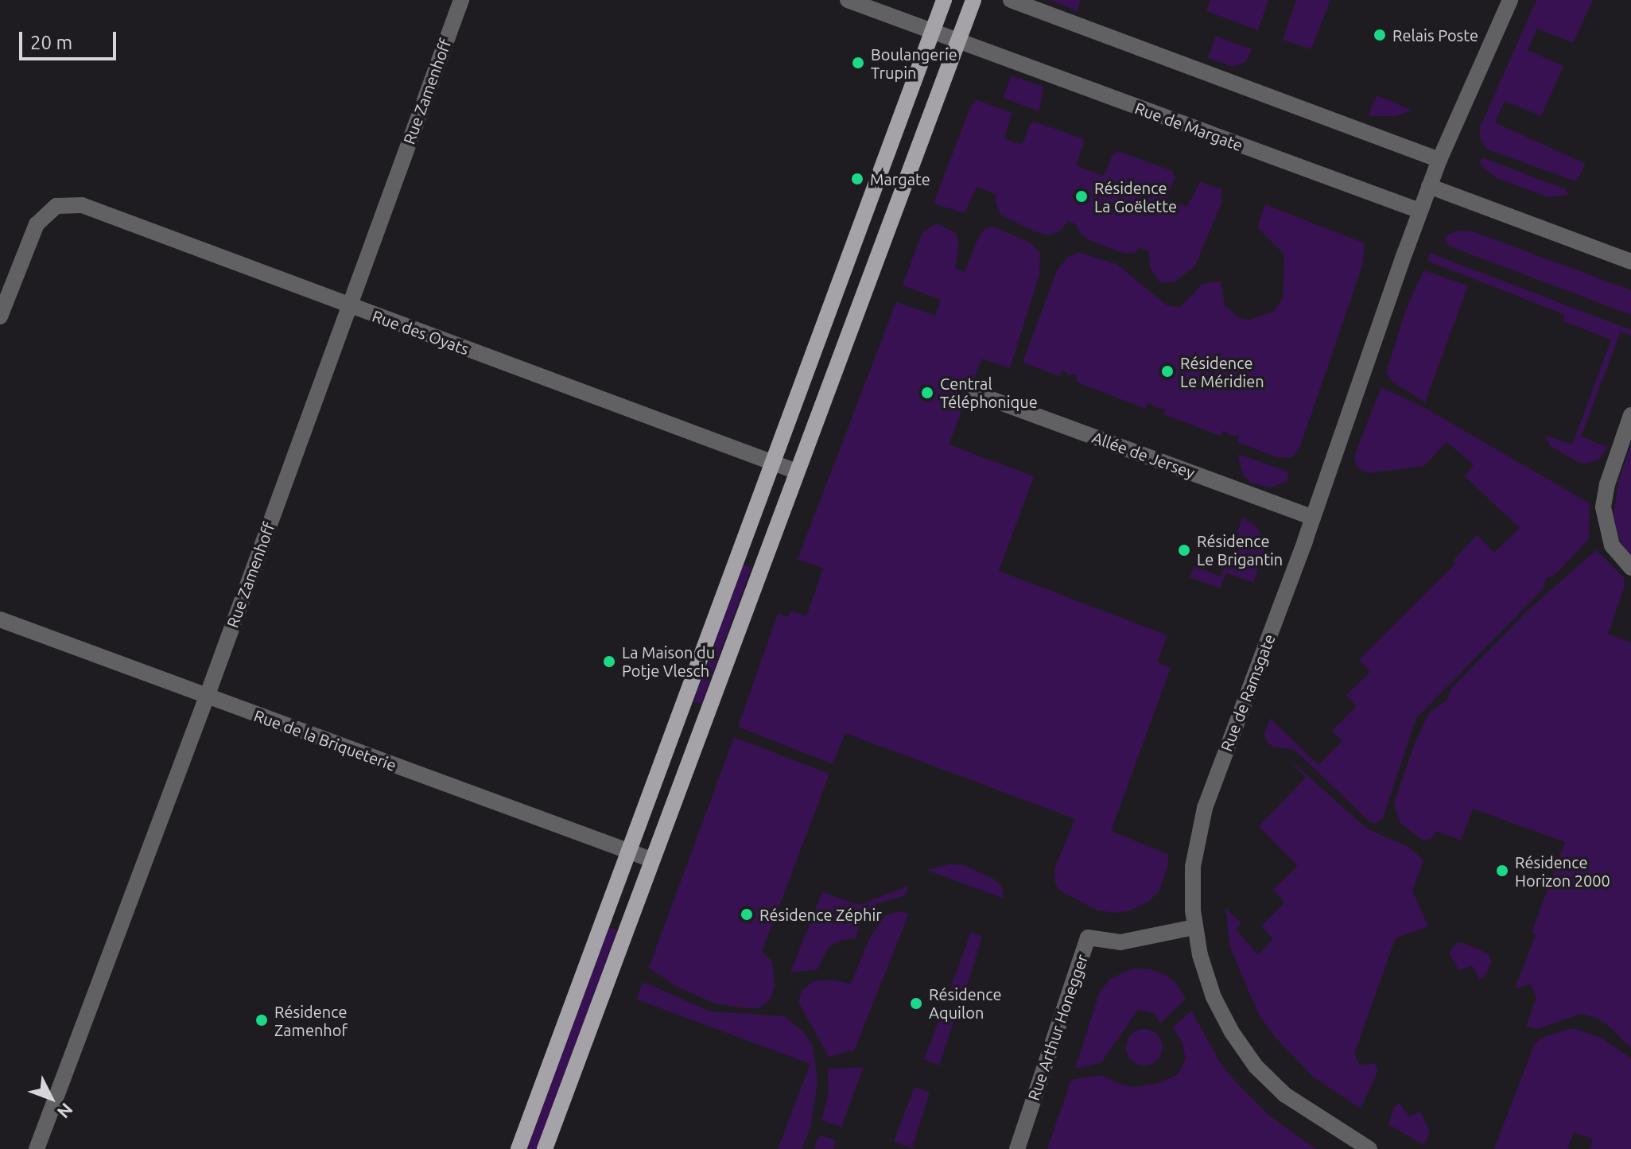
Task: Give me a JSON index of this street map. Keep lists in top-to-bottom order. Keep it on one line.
{"streets":{"street":["Rue Zamenhoff","Rue de Margate","Rue des Oyats","Allée de Jersey","Rue de Ramsgate","Rue de la Briqueterie","Rue Arthur Honegger"]},"crossings":[["Rue Zamenhoff","Rue des Oyats"],["Rue Zamenhoff","Rue de la Briqueterie"],["Rue de Margate","Rue de Ramsgate"],["Allée de Jersey","Rue de Ramsgate"],["Rue de Ramsgate","Rue Arthur Honegger"]],"places":["Relais Poste","Boulangerie Trupin","Margate","Résidence La Goëlette","Résidence Le Méridien","Central Téléphonique","Résidence Le Brigantin","La Maison du Potje Vlesch","Résidence Horizon 2000","Résidence Zéphir","Résidence Aquilon","Résidence Zamenhof"],"scale_bar":"20 m","north":"bottom right"}
